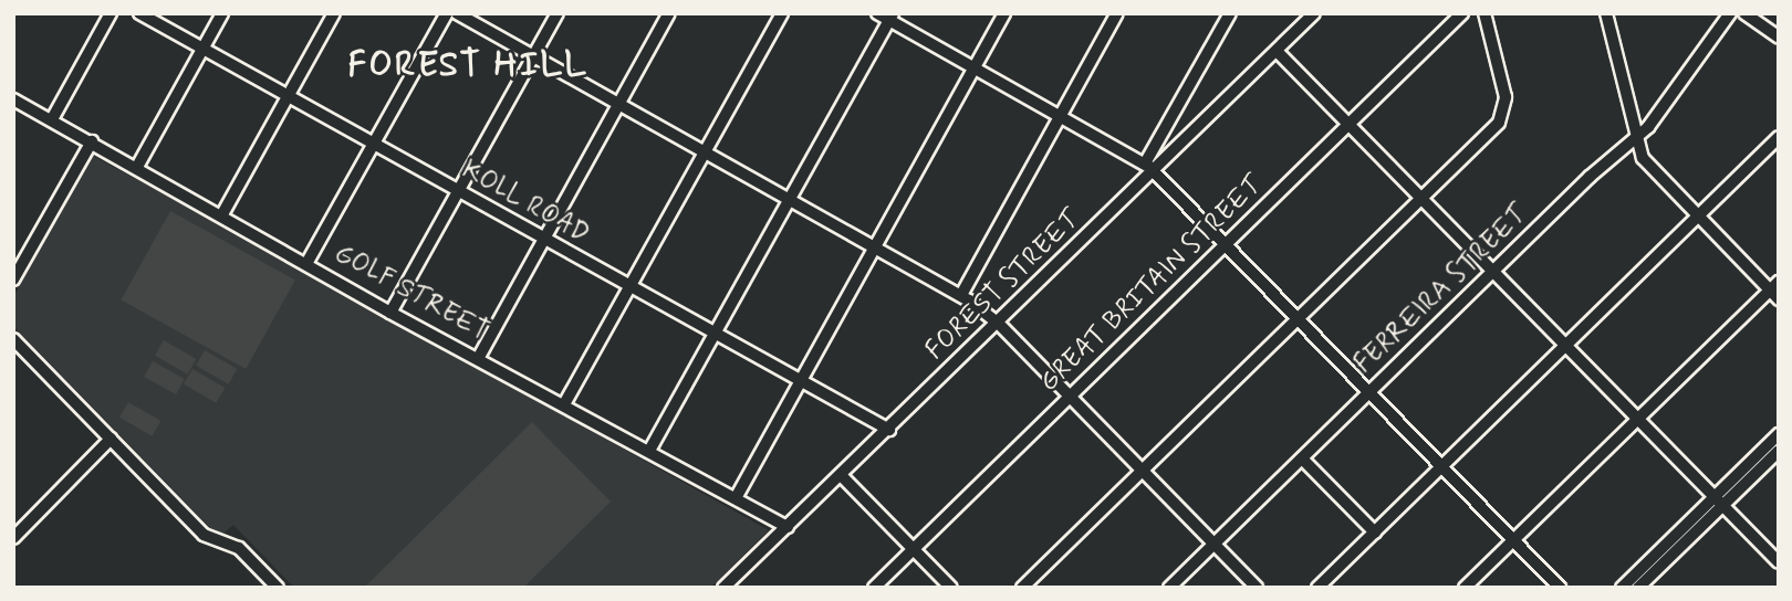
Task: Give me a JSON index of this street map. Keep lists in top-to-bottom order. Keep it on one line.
{"streets":{"street":["KOLL ROAD","GREAT BRITAIN STREET","FOREST STREET","FERREIRA STREET","GOLF STREET"]},"crossings":[["KOLL ROAD","FOREST STREET"],["FOREST STREET","GOLF STREET"]],"districts":["FOREST HILL"]}
